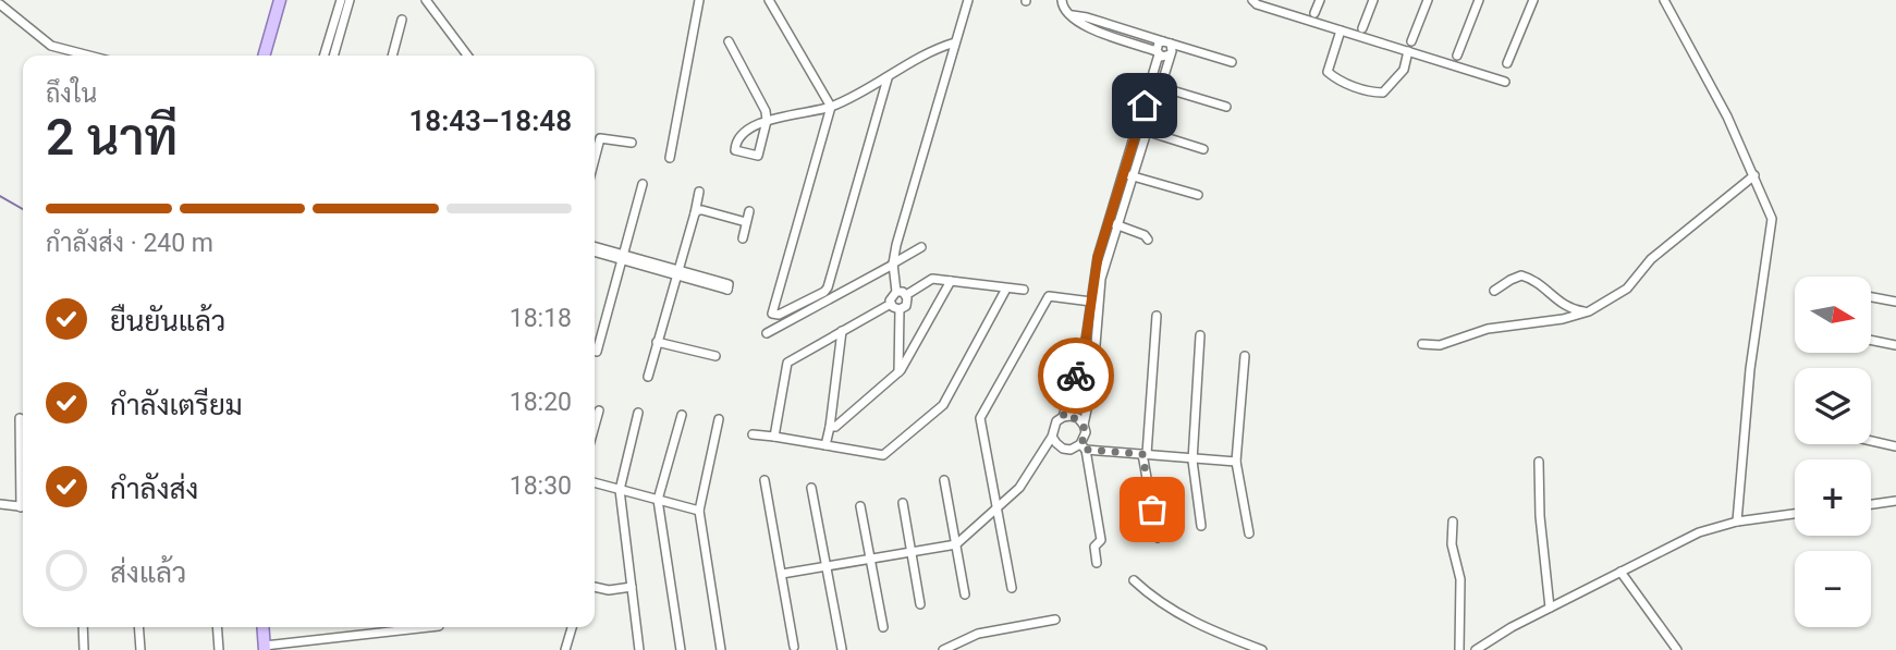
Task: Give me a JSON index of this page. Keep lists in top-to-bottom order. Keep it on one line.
{"north":"right","page":{"heading":["2 นาที","ถึงใน","18:43–18:48"],"bar":"กำลังส่ง · 240 m","map_buttons":["+","−"],"list":[["ยืนยันแล้ว","18:18"],["กำลังเตรียม","18:20"],["กำลังส่ง","18:30"],"ส่งแล้ว"]}}
